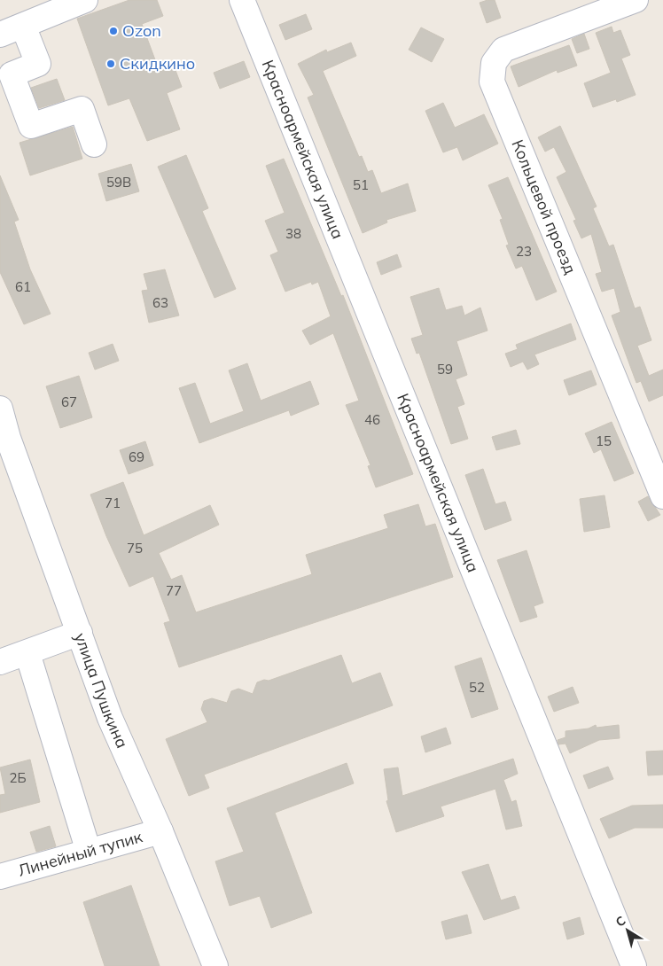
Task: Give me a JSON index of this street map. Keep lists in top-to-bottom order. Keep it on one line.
{"streets":{"street":["Красноармейская улица","Кольцевой проезд","улица Пушкина","Линейный тупик"]},"crossings":[["улица Пушкина","Линейный тупик"]],"places":["Ozon","Скидкино"],"house_numbers":["59В","51","38","23","61","63","59","67","46","15","69","71","75","77","52","2Б"],"north":"top left"}
